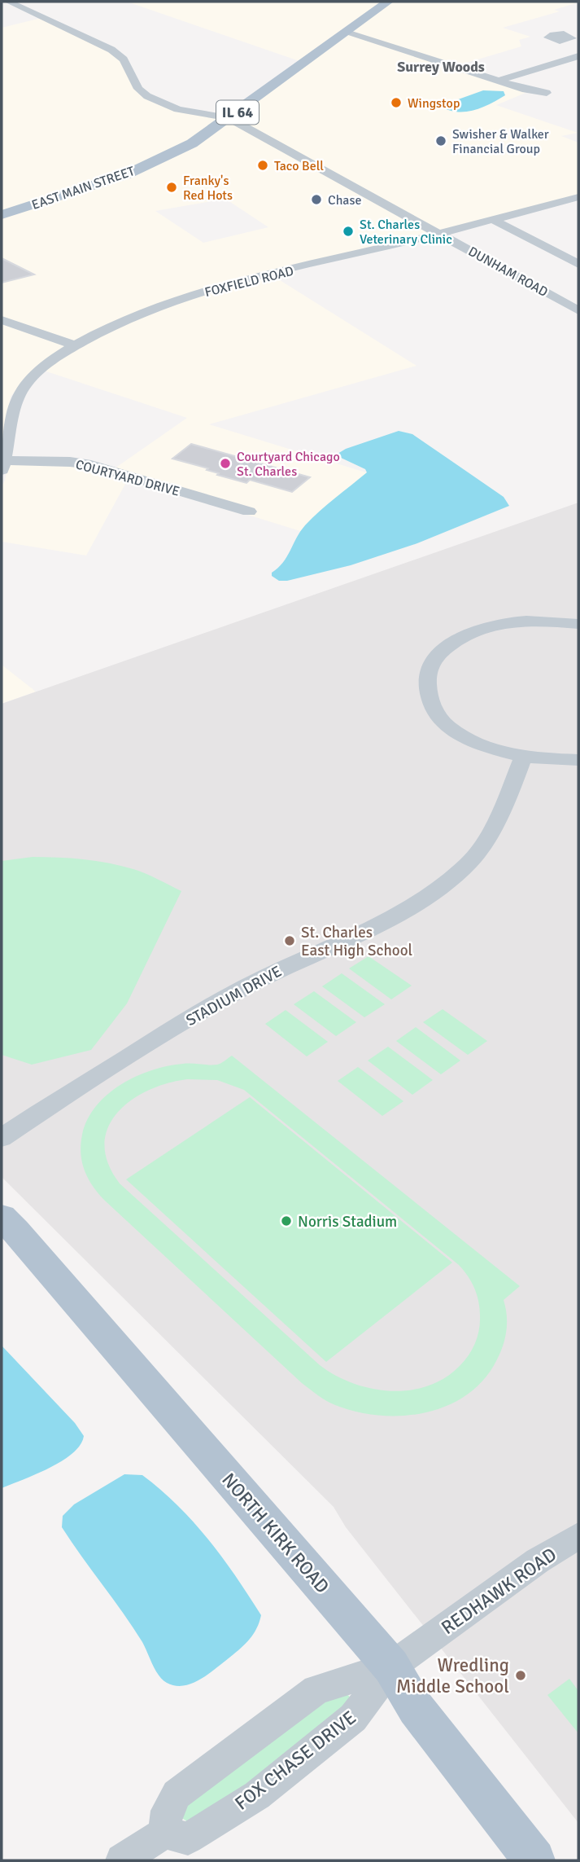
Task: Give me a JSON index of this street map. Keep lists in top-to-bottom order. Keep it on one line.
{"streets":{"main road":["IL 64","EAST MAIN STREET","NORTH KIRK ROAD"],"street":["DUNHAM ROAD","FOXFIELD ROAD","COURTYARD DRIVE","STADIUM DRIVE","REDHAWK ROAD","FOX CHASE DRIVE"]},"crossings":[["EAST MAIN STREET","DUNHAM ROAD"],["DUNHAM ROAD","FOXFIELD ROAD"],["FOXFIELD ROAD","COURTYARD DRIVE"],["NORTH KIRK ROAD","REDHAWK ROAD"],["NORTH KIRK ROAD","FOX CHASE DRIVE"],["REDHAWK ROAD","FOX CHASE DRIVE"]],"districts":["Surrey Woods"],"places":["Wingstop","Swisher & Walker Financial Group","Taco Bell","Franky's Red Hots","Chase","St. Charles Veterinary Clinic","Courtyard Chicago St. Charles","St. Charles East High School","Norris Stadium","Wredling Middle School"]}
